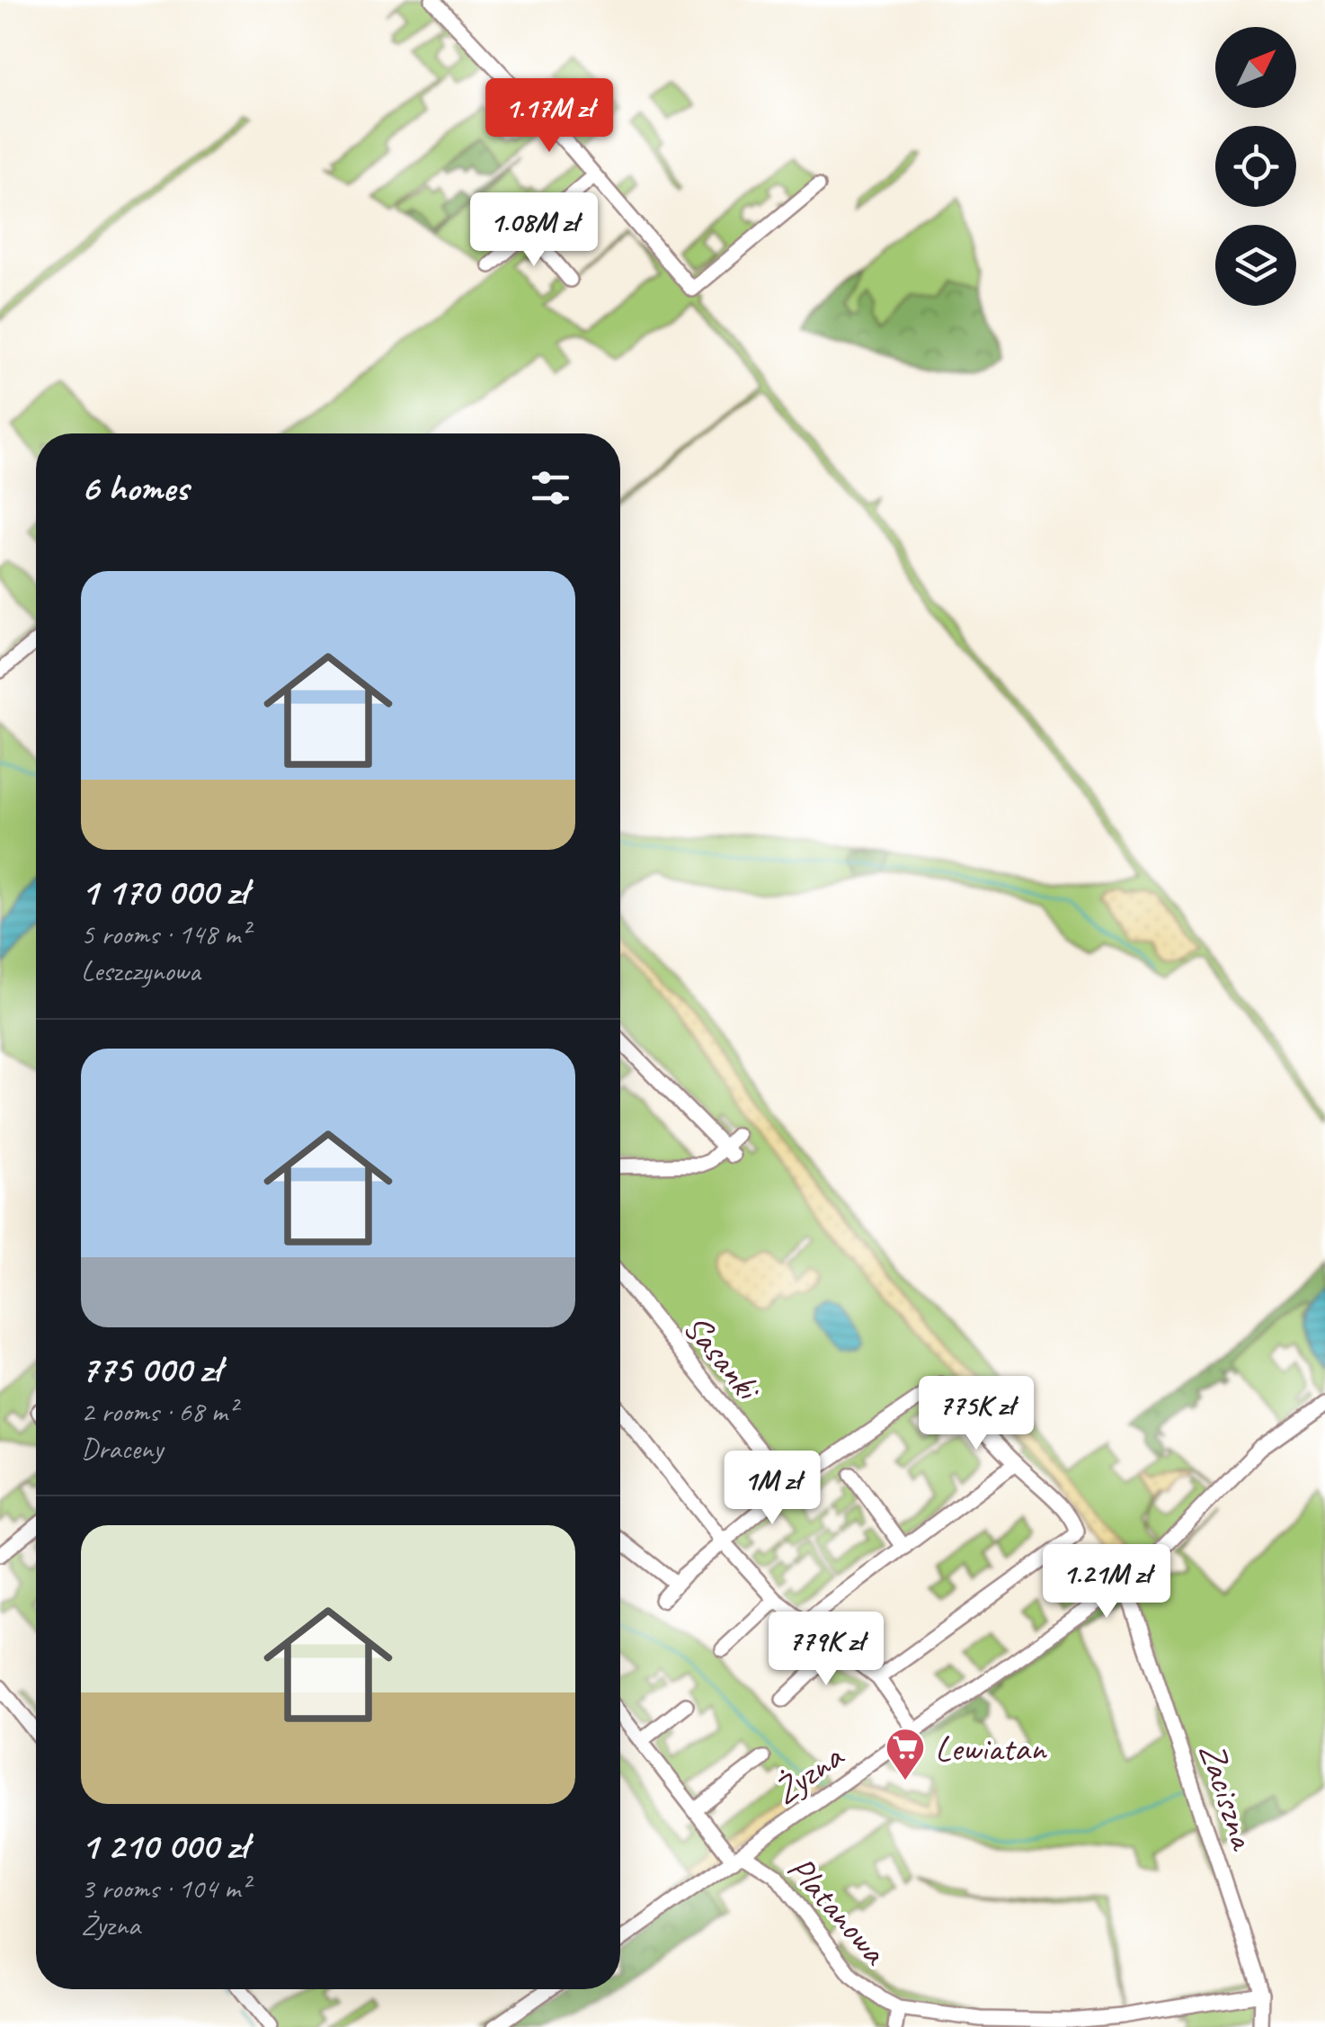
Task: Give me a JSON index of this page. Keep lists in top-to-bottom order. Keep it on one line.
{"streets":{"street":["Sasanki","Żyzna","Zaciszna","Platanowa"]},"crossings":[["Żyzna","Zaciszna"],["Żyzna","Platanowa"],["Zaciszna","Platanowa"]],"places":{"supermarket":["Lewiatan"]},"north":"top right","page":{"price":["1.17M zł","1.08M zł","775K zł","1M zł","1.21M zł","779K zł"],"heading":"6 homes","list":[{"name":"1 170 000 zł","note":"5 rooms · 148 m² · Leszczynowa"},{"name":"775 000 zł","note":"2 rooms · 68 m² · Draceny"},{"name":"1 210 000 zł","note":"3 rooms · 104 m² · Żyzna"}]}}
